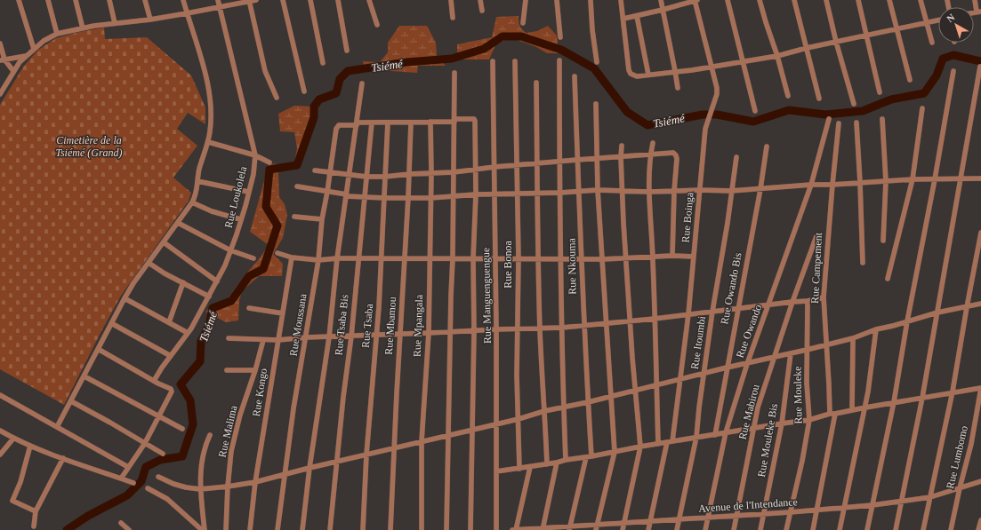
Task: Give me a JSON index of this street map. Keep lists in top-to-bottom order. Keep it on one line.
{"streets":{"street":["Rue Loukolela","Rue Boinga","Rue Bonoa","Rue Nkouma","Rue Campement","Rue Owando Bis","Rue Manguenguengue","Rue Moussana","Rue Tsaba Bis","Rue Tsaba","Rue Mbamou","Rue Mpangala","Rue Owando","Rue Itoumbi","Rue Kongo","Rue Mouleke","Rue Mabirou","Rue Malima","Rue Mouleke Bis","Rue Lumbomo","Avenue de l'Intendance"]},"crossings":[["Rue Boinga","Avenue de l'Intendance"],["Rue Nkouma","Avenue de l'Intendance"],["Rue Campement","Avenue de l'Intendance"],["Rue Owando","Avenue de l'Intendance"],["Rue Itoumbi","Avenue de l'Intendance"],["Rue Mouleke","Avenue de l'Intendance"],["Rue Mabirou","Avenue de l'Intendance"],["Rue Mouleke Bis","Avenue de l'Intendance"],["Rue Lumbomo","Avenue de l'Intendance"]],"water":["Tsiémé"],"parks":["Cimetière de la Tsiémé (Grand)"],"north":"top left"}
